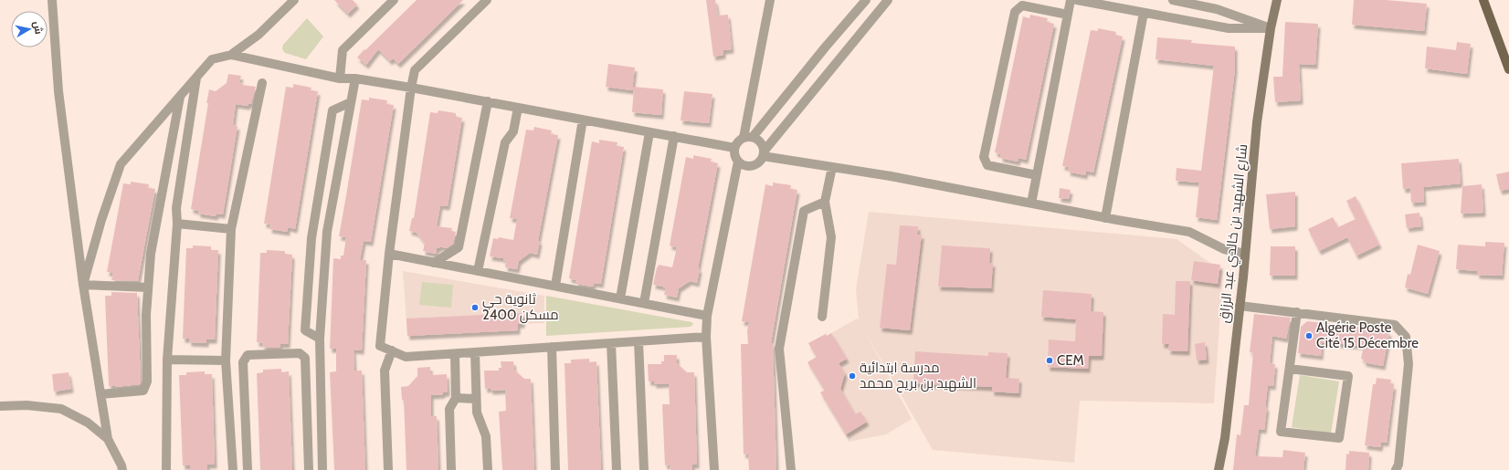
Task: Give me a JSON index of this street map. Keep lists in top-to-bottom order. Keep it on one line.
{"streets":{"main road":["شارع الشهيد بن خالدي عبد الرزاق"]},"places":["ثانوية حي 2400 مسكن","Algérie Poste Cité 15 Décembre","CEM","مدرسة ابتدائية الشهيد بن بريح محمد"],"north":"right"}
